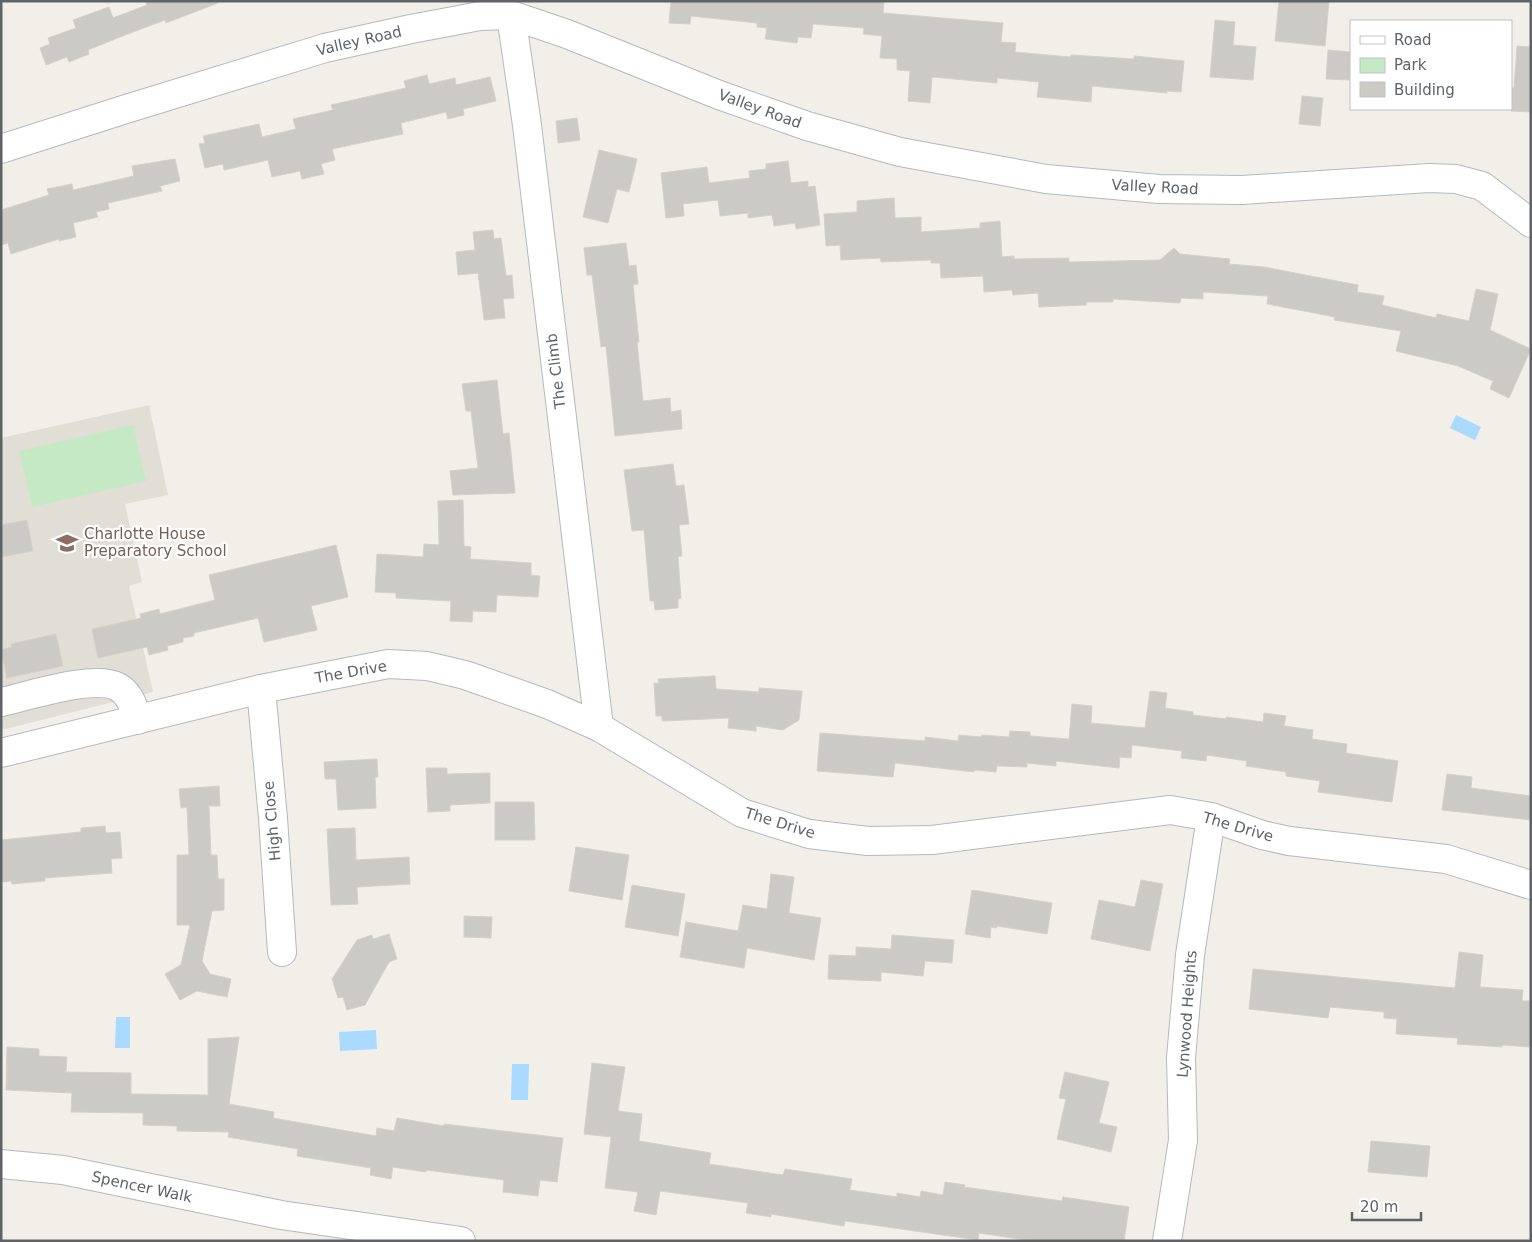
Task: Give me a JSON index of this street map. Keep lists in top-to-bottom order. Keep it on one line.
{"streets":{"street":["Valley Road","The Climb","The Drive","High Close","Lynwood Heights","Spencer Walk"]},"crossings":[["Valley Road","The Climb"],["The Climb","The Drive"],["The Drive","High Close"],["The Drive","Lynwood Heights"]],"places":{"school or university":["Charlotte House Preparatory School"]},"legend":["Road","Park","Building"],"scale_bar":"20 m"}
